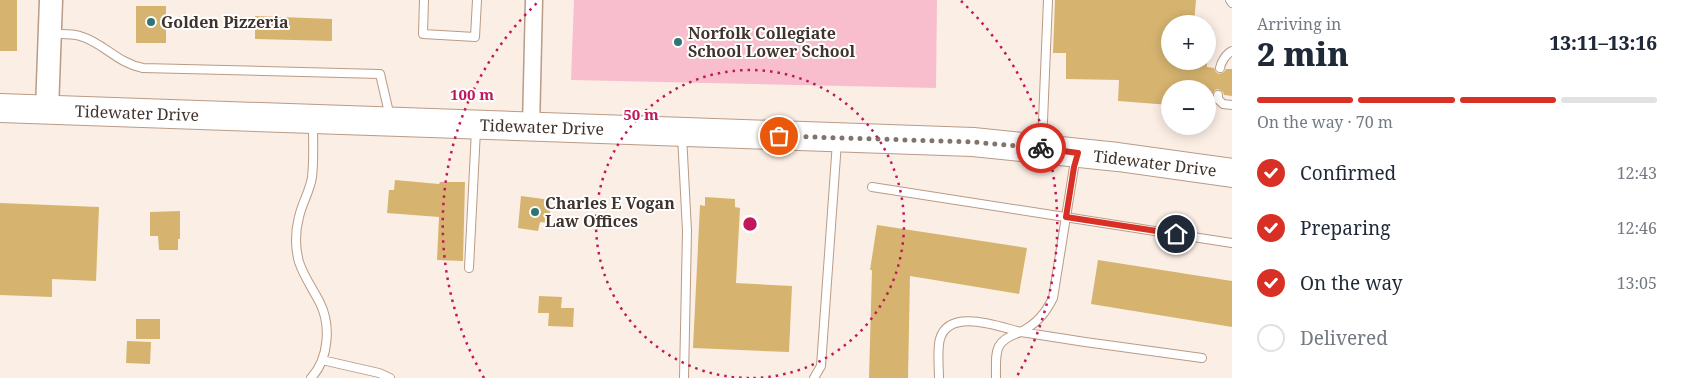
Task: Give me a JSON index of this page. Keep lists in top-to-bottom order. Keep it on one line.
{"streets":{"highway":["Tidewater Drive"]},"places":["Golden Pizzeria","Norfolk Collegiate School Lower School","Charles E Vogan Law Offices"],"page":{"heading":["2 min","Arriving in","13:11–13:16"],"map_buttons":["+","−"],"bar":"On the way · 70 m","list":[["Confirmed","12:43"],["Preparing","12:46"],["On the way","13:05"],"Delivered"]},"rings":["100 m","50 m"]}
